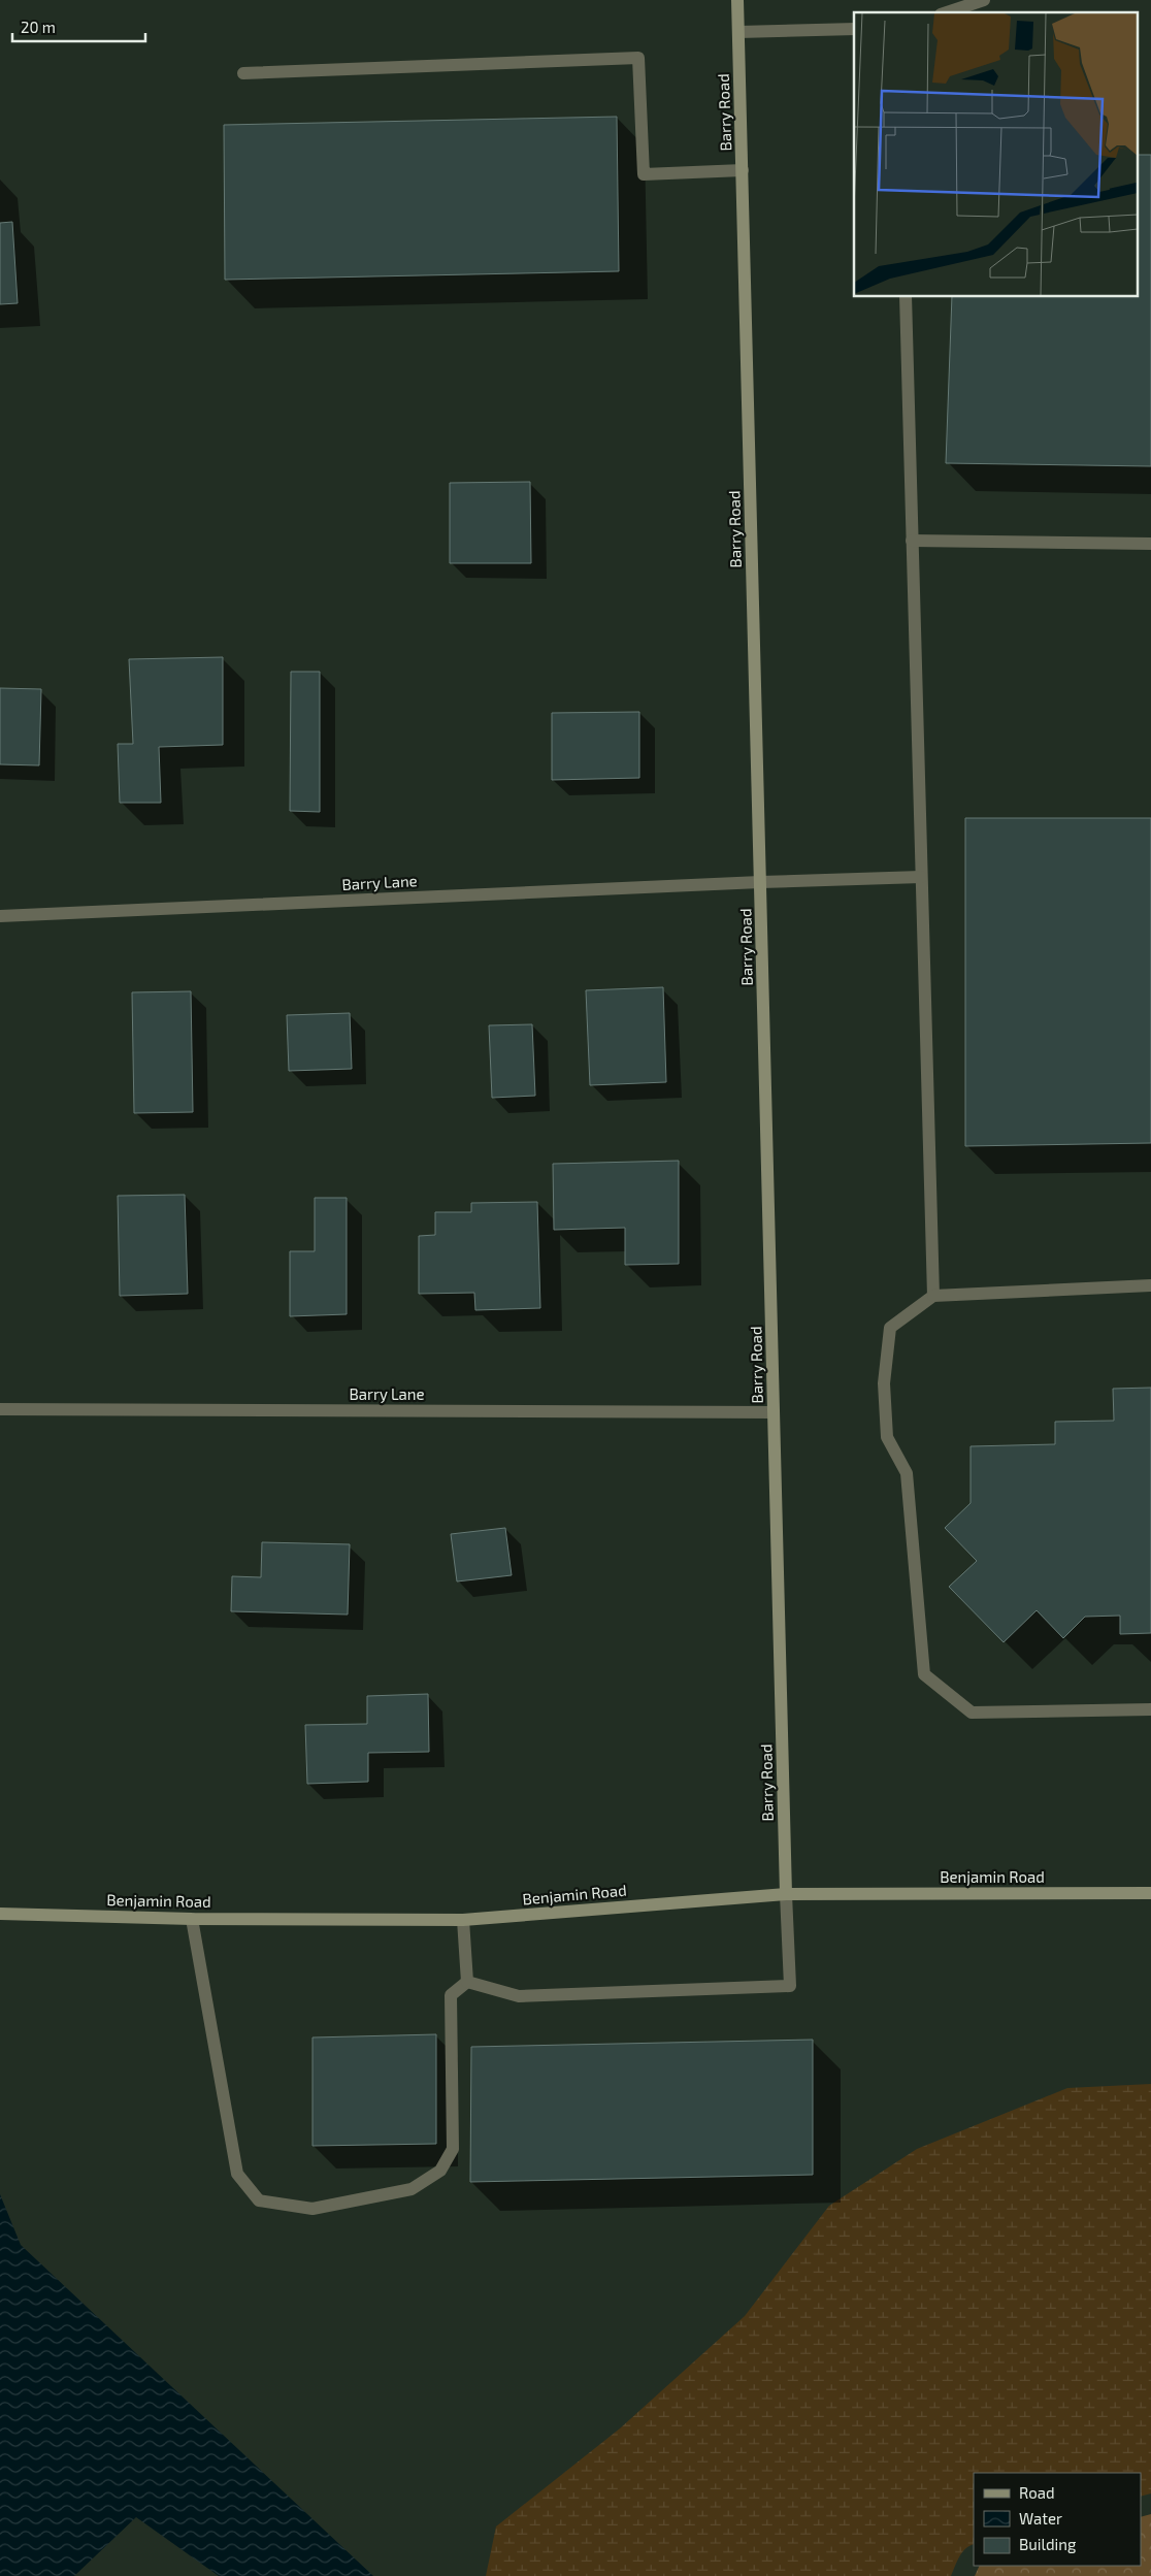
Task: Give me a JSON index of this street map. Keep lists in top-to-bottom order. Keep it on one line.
{"streets":{"street":["Barry Road","Barry Lane","Benjamin Road"]},"crossings":[["Barry Road","Barry Lane"],["Barry Road","Benjamin Road"]],"legend":["Road","Water","Building"],"scale_bar":"20 m"}
